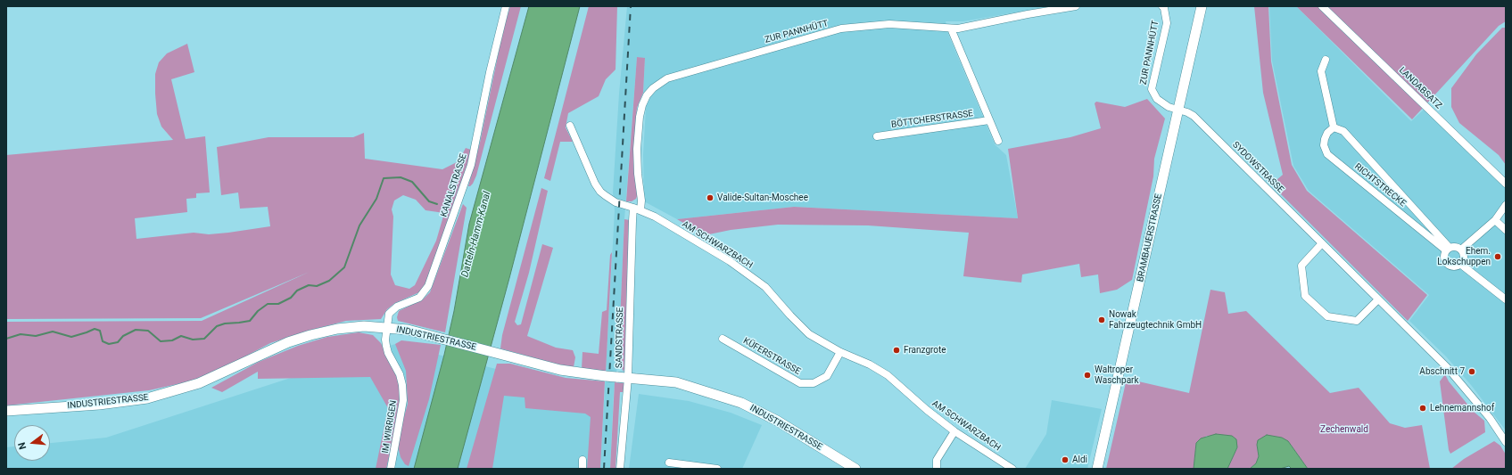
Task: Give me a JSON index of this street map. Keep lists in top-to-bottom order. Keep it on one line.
{"streets":{"main road":["BRAMBAUERSTRASSE","INDUSTRIESTRASSE"],"street":["ZUR PANNHÜTT","LANDABSATZ","BÖTTCHERSTRASSE","SYDOWSTRASSE","KANALSTRASSE","RICHTSTRECKE","AM SCHWARZBACH","SANDSTRASSE","KÜFERSTRASSE","IM WIRRIGEN"]},"crossings":[["ZUR PANNHÜTT","BÖTTCHERSTRASSE"],["ZUR PANNHÜTT","SYDOWSTRASSE"],["ZUR PANNHÜTT","BRAMBAUERSTRASSE"],["ZUR PANNHÜTT","AM SCHWARZBACH"],["ZUR PANNHÜTT","SANDSTRASSE"],["SYDOWSTRASSE","BRAMBAUERSTRASSE"],["KANALSTRASSE","INDUSTRIESTRASSE"],["KANALSTRASSE","IM WIRRIGEN"],["AM SCHWARZBACH","SANDSTRASSE"],["AM SCHWARZBACH","KÜFERSTRASSE"],["SANDSTRASSE","INDUSTRIESTRASSE"],["INDUSTRIESTRASSE","IM WIRRIGEN"]],"water":["Datteln-Hamm-Kanal"],"parks":["Zechenwald"],"places":["Valide-Sultan-Moschee","Ehem. Lokschuppen","Nowak Fahrzeugtechnik GmbH","Franzgrote","Abschnitt 7","Waltroper Waschpark","Lehnemannshof","Aldi"],"north":"left"}
